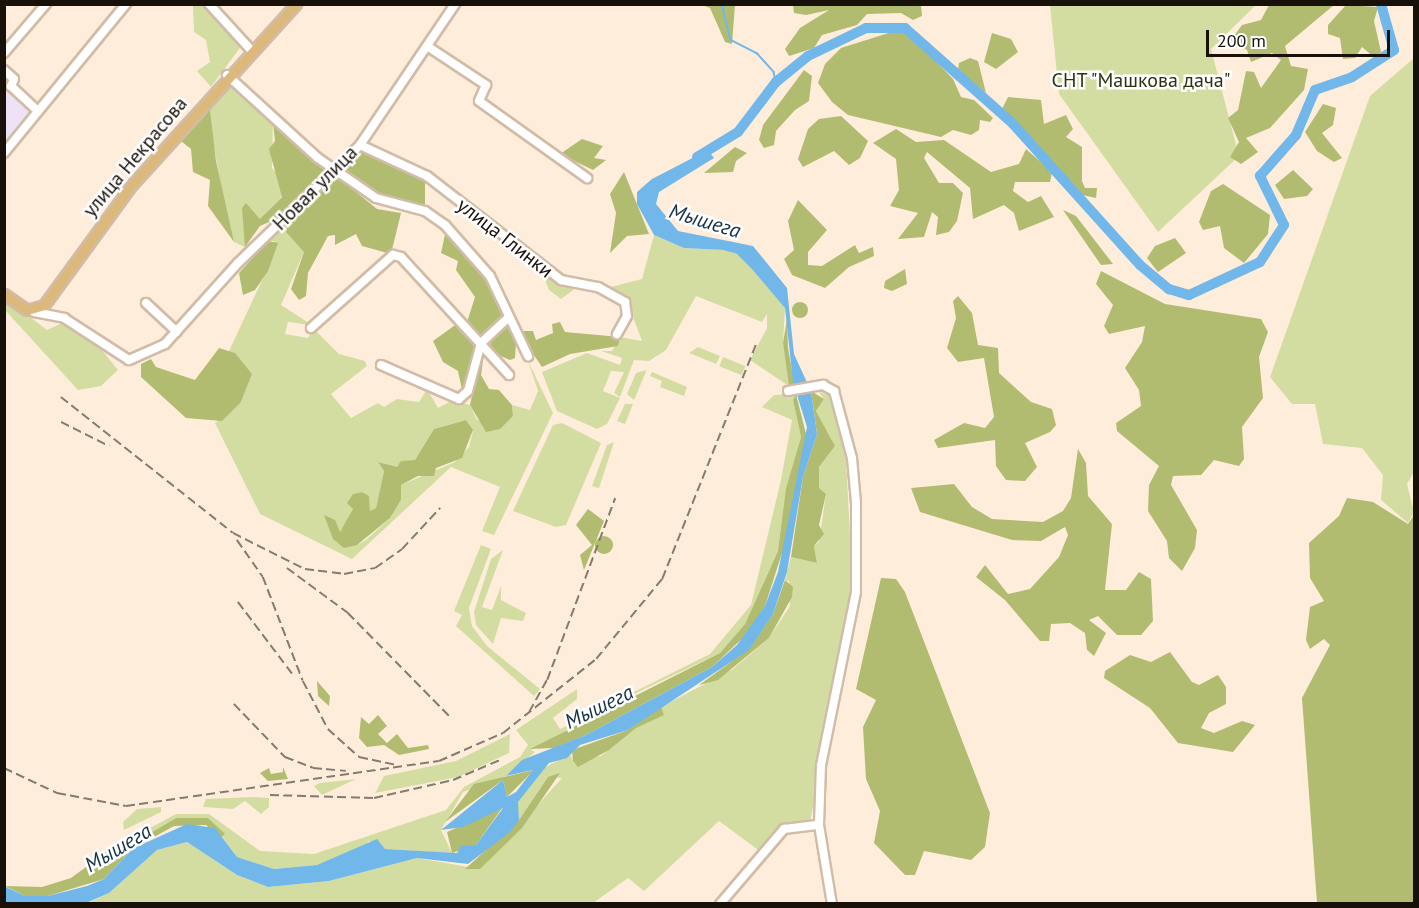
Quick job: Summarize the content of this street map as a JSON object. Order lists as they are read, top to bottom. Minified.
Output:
{"streets":{"main road":["улица Некрасова"],"street":["Новая улица","улица Глинки"]},"crossings":[["улица Некрасова","Новая улица"],["Новая улица","улица Глинки"]],"water":["Мышега"],"parks":["СНТ \"Машкова дача\""],"scale_bar":"200 m"}
